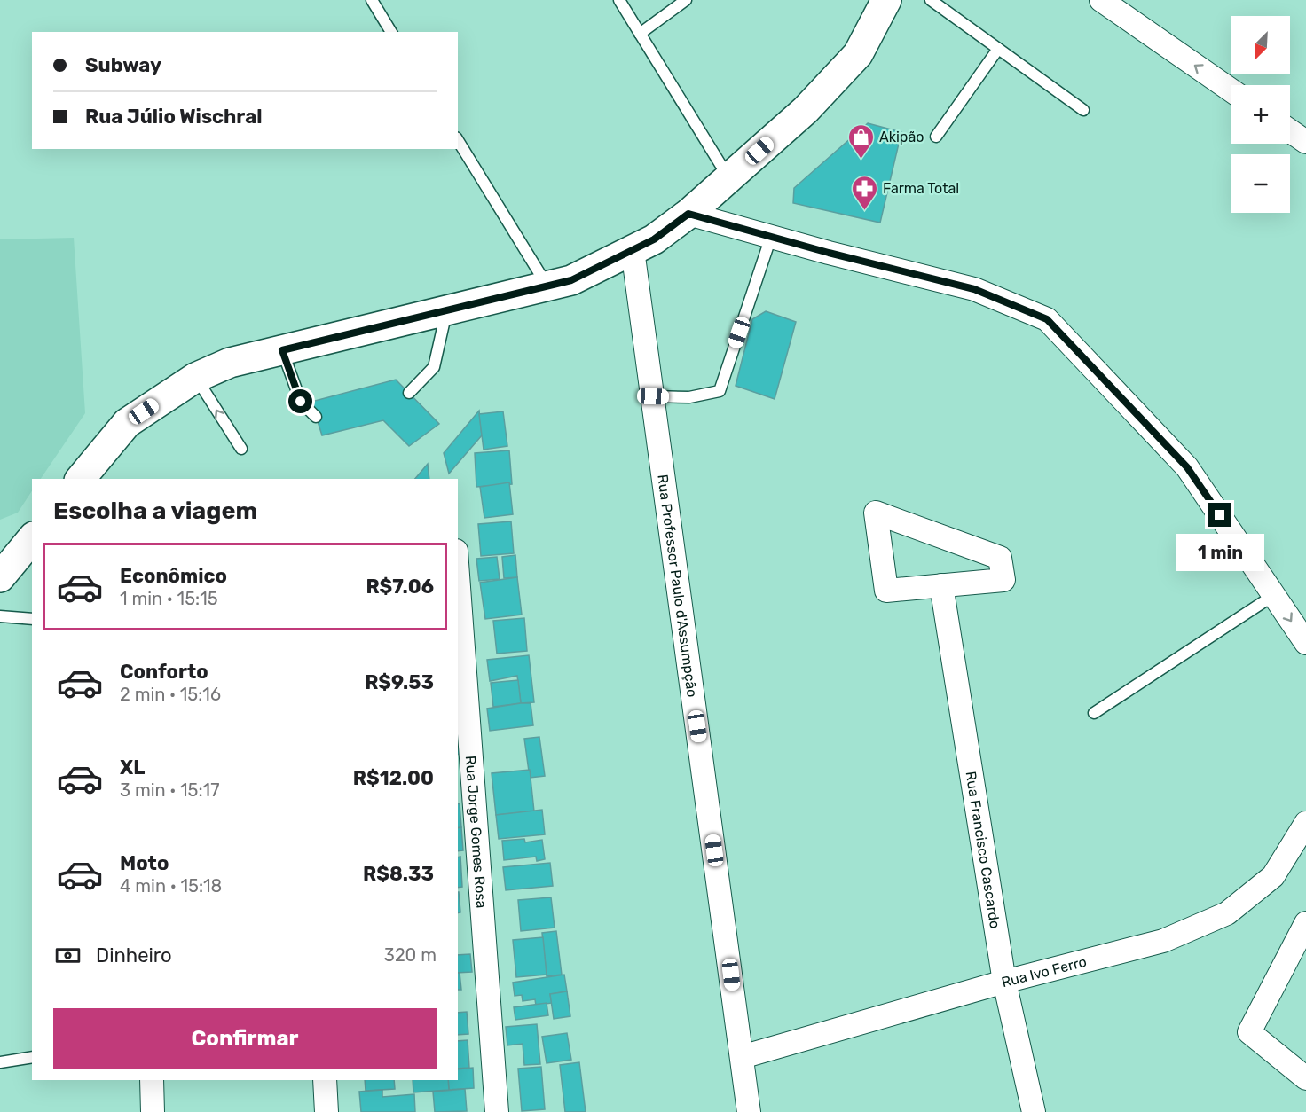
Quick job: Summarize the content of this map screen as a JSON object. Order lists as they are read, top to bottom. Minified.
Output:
{"streets":{"street":["Rua Professor Paulo d'Assumpção","Rua Jorge Gomes Rosa","Rua Francisco Cascardo","Rua Ivo Ferro"]},"crossings":[["Rua Professor Paulo d'Assumpção","Rua Ivo Ferro"],["Rua Francisco Cascardo","Rua Ivo Ferro"]],"places":{"shop":["Akipão"],"pharmacy":["Farma Total"]},"north":"bottom left","page":{"map_buttons":["+","−"],"banner":["Subway","Rua Júlio Wischral"],"heading":"Escolha a viagem","bubble":"1 min","list":[{"name":"Econômico","note":"1 min · 15:15","value":"R$7.06"},{"name":"Conforto","note":"2 min · 15:16","value":"R$9.53"},{"name":"XL","note":"3 min · 15:17","value":"R$12.00"},{"name":"Moto","note":"4 min · 15:18","value":"R$8.33"}],"pay":["Dinheiro","320 m"],"buttons":"Confirmar"}}
